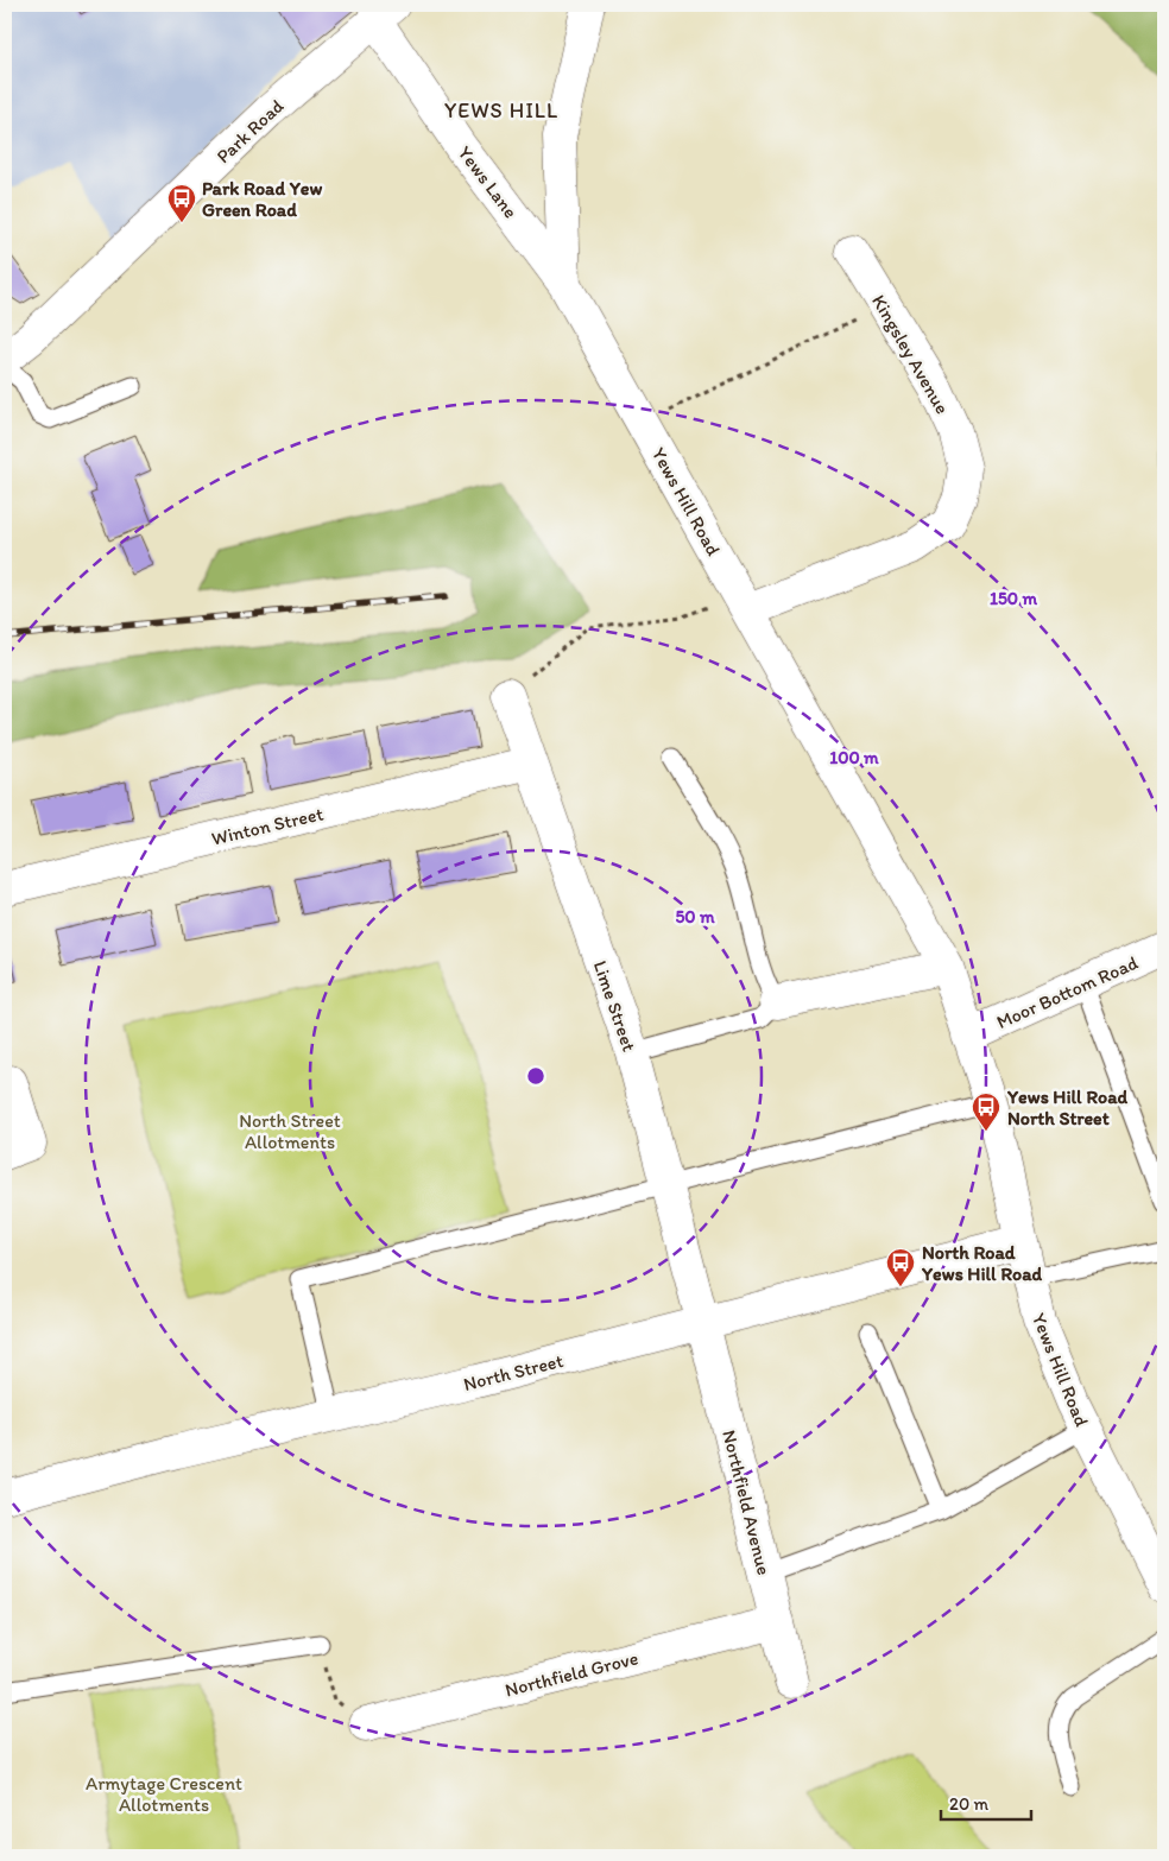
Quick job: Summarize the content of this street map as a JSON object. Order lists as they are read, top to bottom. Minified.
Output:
{"streets":{"street":["Park Road","Yews Lane","Kingsley Avenue","Yews Hill Road","Winton Street","Moor Bottom Road","Lime Street","North Street","Northfield Avenue","Northfield Grove"]},"crossings":[["Park Road","Yews Lane"],["Yews Lane","Yews Hill Road"],["Kingsley Avenue","Yews Hill Road"],["Yews Hill Road","Moor Bottom Road"],["Yews Hill Road","North Street"],["Winton Street","Lime Street"],["Lime Street","North Street"],["Lime Street","Northfield Avenue"],["North Street","Northfield Avenue"],["Northfield Avenue","Northfield Grove"]],"districts":["YEWS HILL"],"parks":["North Street Allotments","Armytage Crescent Allotments"],"places":{"bus stop":["Park Road Yew Green Road","Yews Hill Road North Street","North Road Yews Hill Road"]},"scale_bar":"20 m","rings":["150 m","100 m","50 m"]}
